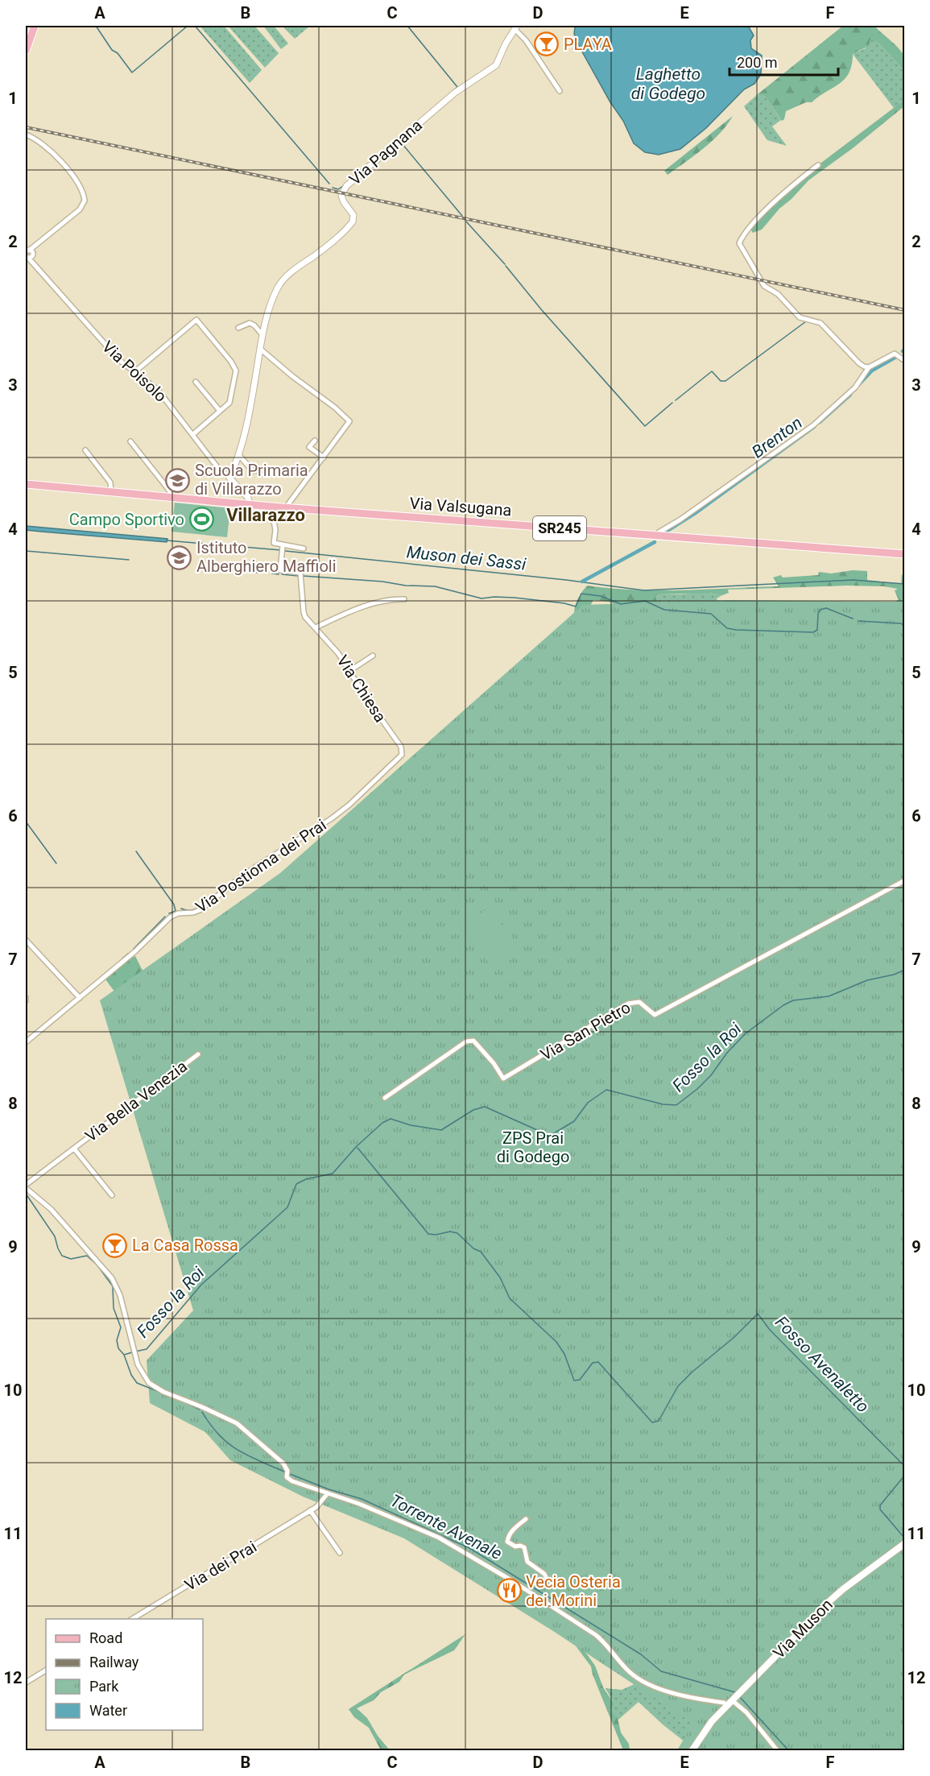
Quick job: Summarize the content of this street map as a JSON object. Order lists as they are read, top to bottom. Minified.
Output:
{"streets":{"main road":["Via Valsugana","SR245","Via Muson"],"street":["Via Pagnana","Via Poisolo","Via Chiesa","Via Postioma dei Prai","Via San Pietro","Via Bella Venezia","Via dei Prai"]},"crossings":[["Via Pagnana","Via Poisolo"],["Via Poisolo","Via Valsugana"],["Via Valsugana","Via Chiesa"],["Via Chiesa","Via Postioma dei Prai"],["Via Bella Venezia","Via dei Prai"],["Via Bella Venezia","Via Muson"]],"districts":["Villarazzo"],"water":["Laghetto di Godego","Brenton","Muson dei Sassi","Fosso la Roi","Fosso Avenaletto","Torrente Avenale"],"parks":["ZPS Prai di Godego"],"places":{"bar":["PLAYA","La Casa Rossa"],"school or university":["Scuola Primaria di Villarazzo","Istituto Alberghiero Maffioli"],"sports":["Campo Sportivo"],"restaurant":["Vecia Osteria dei Morini"]},"legend":["Road","Railway","Park","Water"],"scale_bar":"200 m","grid":{"columns":["A","B","C","D","E","F"],"rows":["1","2","3","4","5","6","7","8","9","10","11","12"]}}
